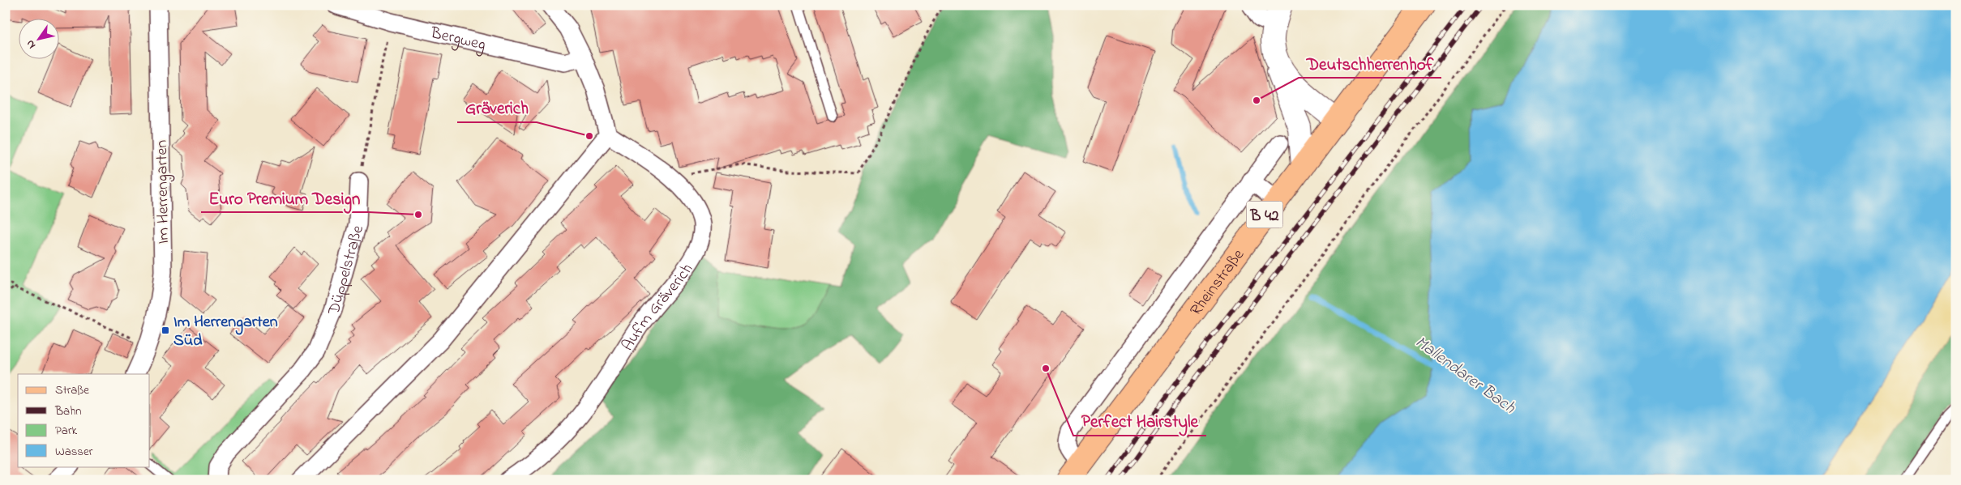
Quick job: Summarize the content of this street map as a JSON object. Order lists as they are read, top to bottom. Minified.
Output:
{"streets":{"main road":["B 42","Rheinstraße"],"street":["Bergweg","Im Herrengarten","Düppelstraße","Auf'm Gräverich"]},"water":["Mallendarer Bach"],"places":{"other":["Deutschherrenhof","Gräverich","Euro Premium Design","Perfect Hairstyle"],"transit":["Im Herrengarten Süd"]},"legend":["Straße","Bahn","Park","Wasser"],"north":"bottom left"}
